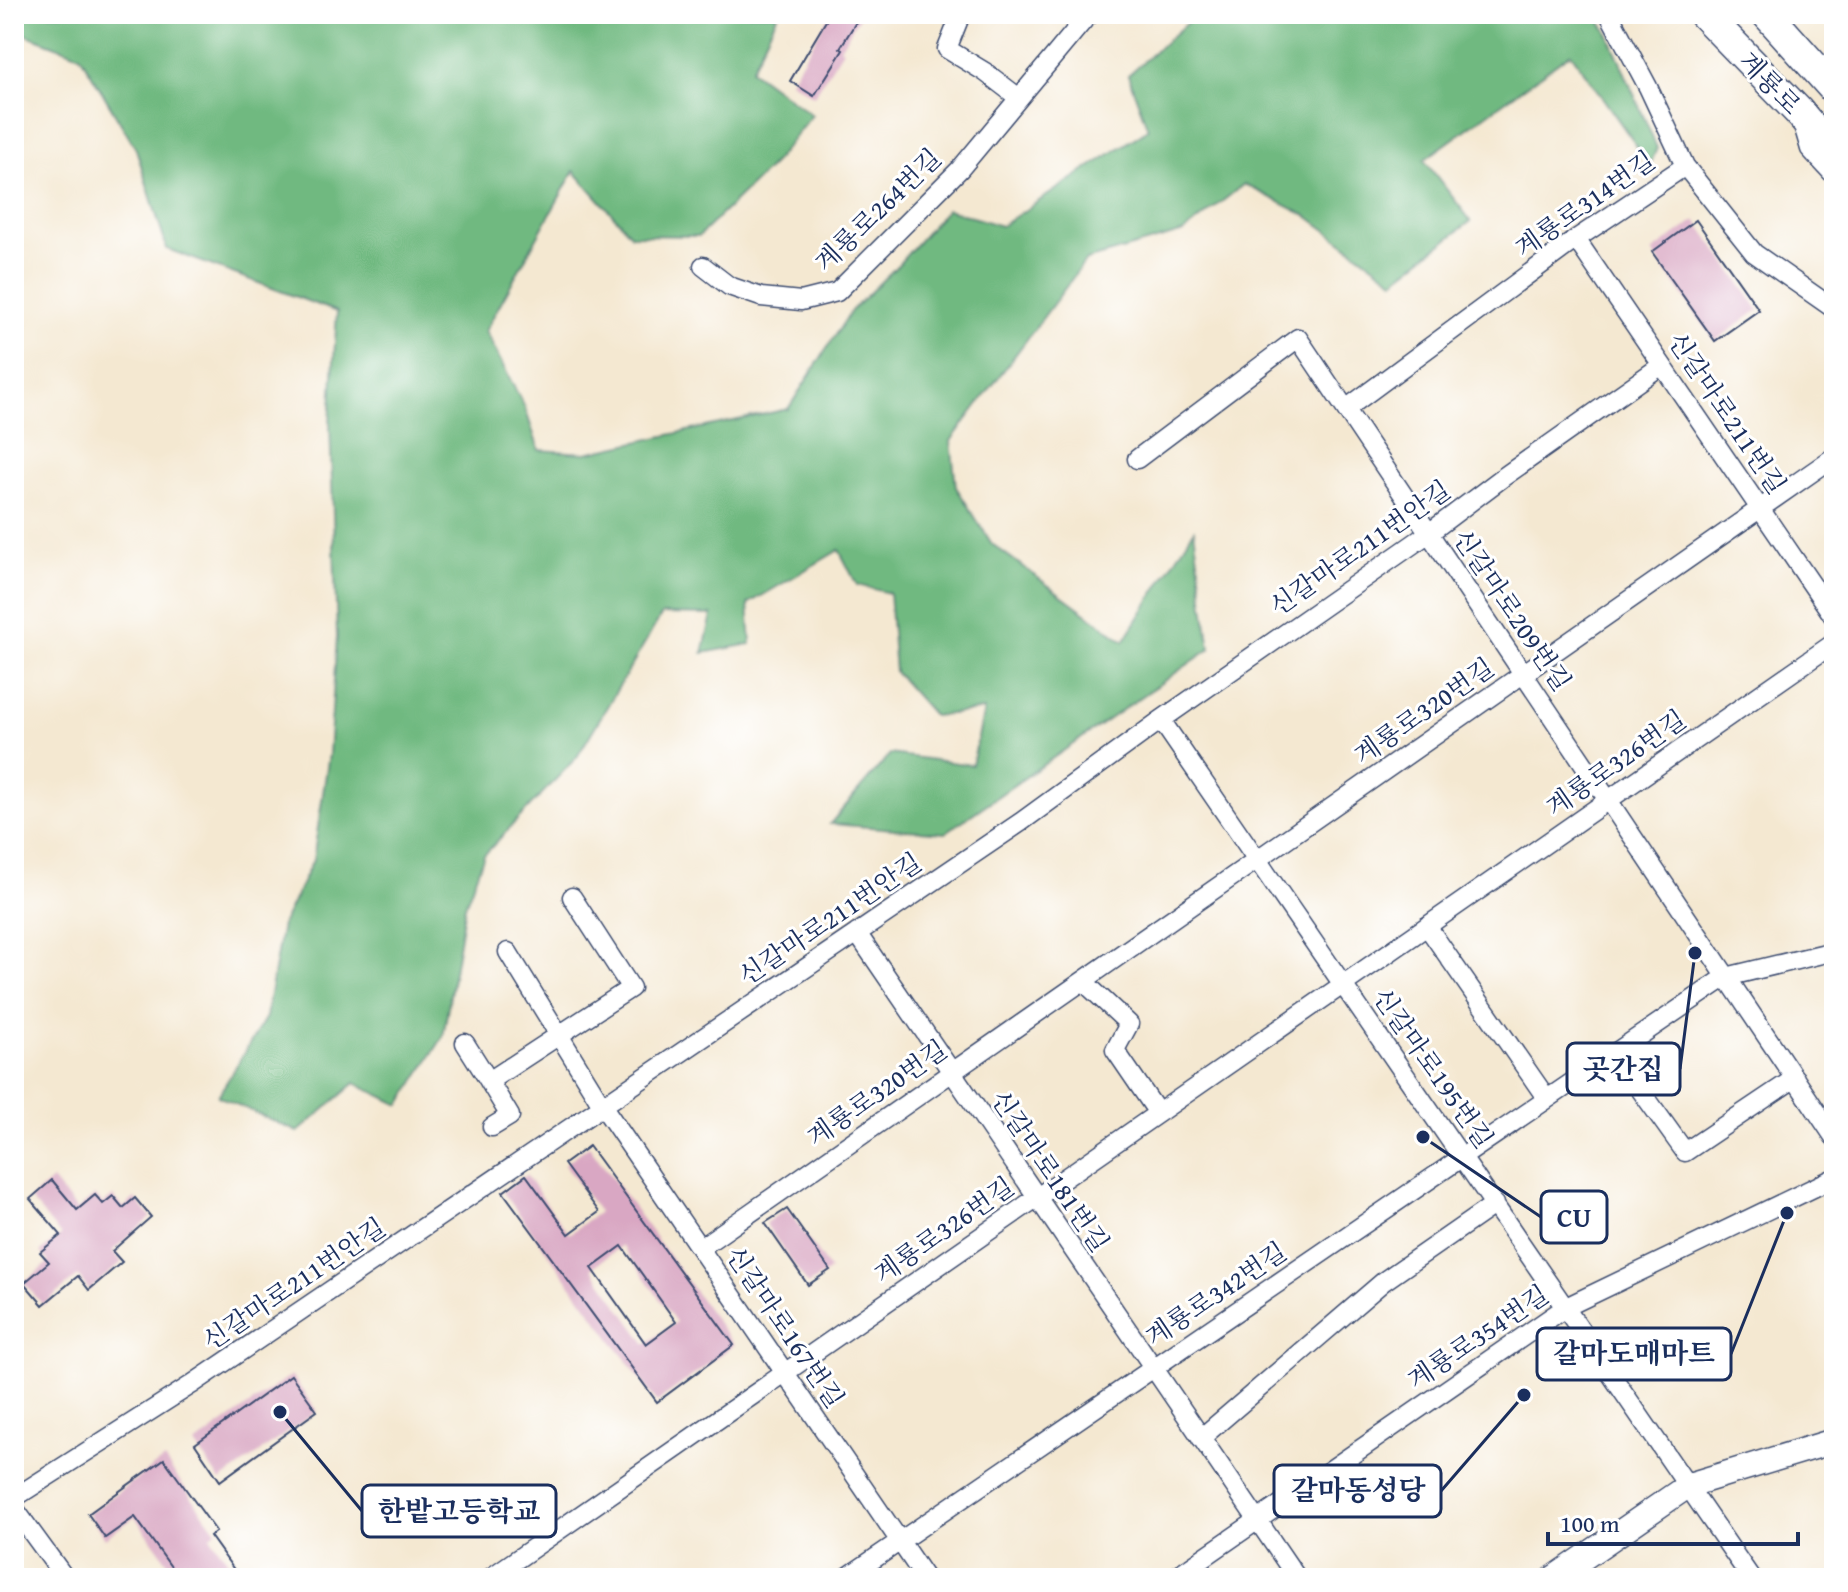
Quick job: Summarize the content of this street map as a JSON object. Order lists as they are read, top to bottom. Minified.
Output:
{"streets":{"main road":["계룡로"],"street":["계룡로314번길","계룡로264번길","신갈마로211번길","신갈마로211번안길","신갈마로209번길","계룡로320번길","계룡로326번길","신갈마로195번길","신갈마로181번길","계룡로342번길","신갈마로167번길","계룡로354번길"]},"crossings":[["계룡로314번길","신갈마로211번길"],["계룡로314번길","신갈마로209번길"],["신갈마로211번길","신갈마로211번안길"],["신갈마로211번길","계룡로320번길"],["신갈마로211번안길","신갈마로209번길"],["신갈마로211번안길","신갈마로195번길"],["신갈마로211번안길","신갈마로181번길"],["신갈마로211번안길","신갈마로167번길"],["신갈마로209번길","계룡로320번길"],["신갈마로209번길","계룡로326번길"],["신갈마로209번길","계룡로342번길"],["계룡로320번길","신갈마로195번길"],["계룡로320번길","신갈마로181번길"],["계룡로320번길","신갈마로167번길"],["계룡로326번길","신갈마로195번길"],["계룡로326번길","신갈마로181번길"],["계룡로326번길","신갈마로167번길"],["신갈마로195번길","계룡로342번길"],["신갈마로195번길","계룡로354번길"],["신갈마로181번길","계룡로342번길"],["신갈마로181번길","계룡로354번길"],["계룡로342번길","신갈마로167번길"]],"places":["곳간집","CU","갈마도매마트","갈마동성당","한밭고등학교"],"scale_bar":"100 m"}
